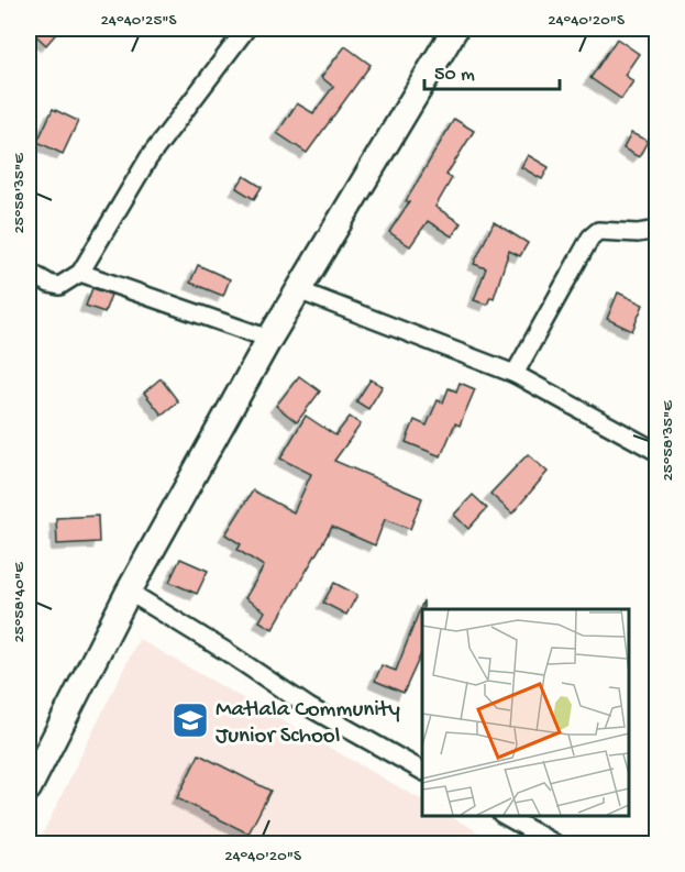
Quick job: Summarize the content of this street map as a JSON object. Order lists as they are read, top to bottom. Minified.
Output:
{"places":{"school or university":["Matlala Community Junior School"]},"scale_bar":"50 m","coordinates":["24°40'25\"S","24°40'20\"S","25°58'35\"E","25°58'40\"E"]}
